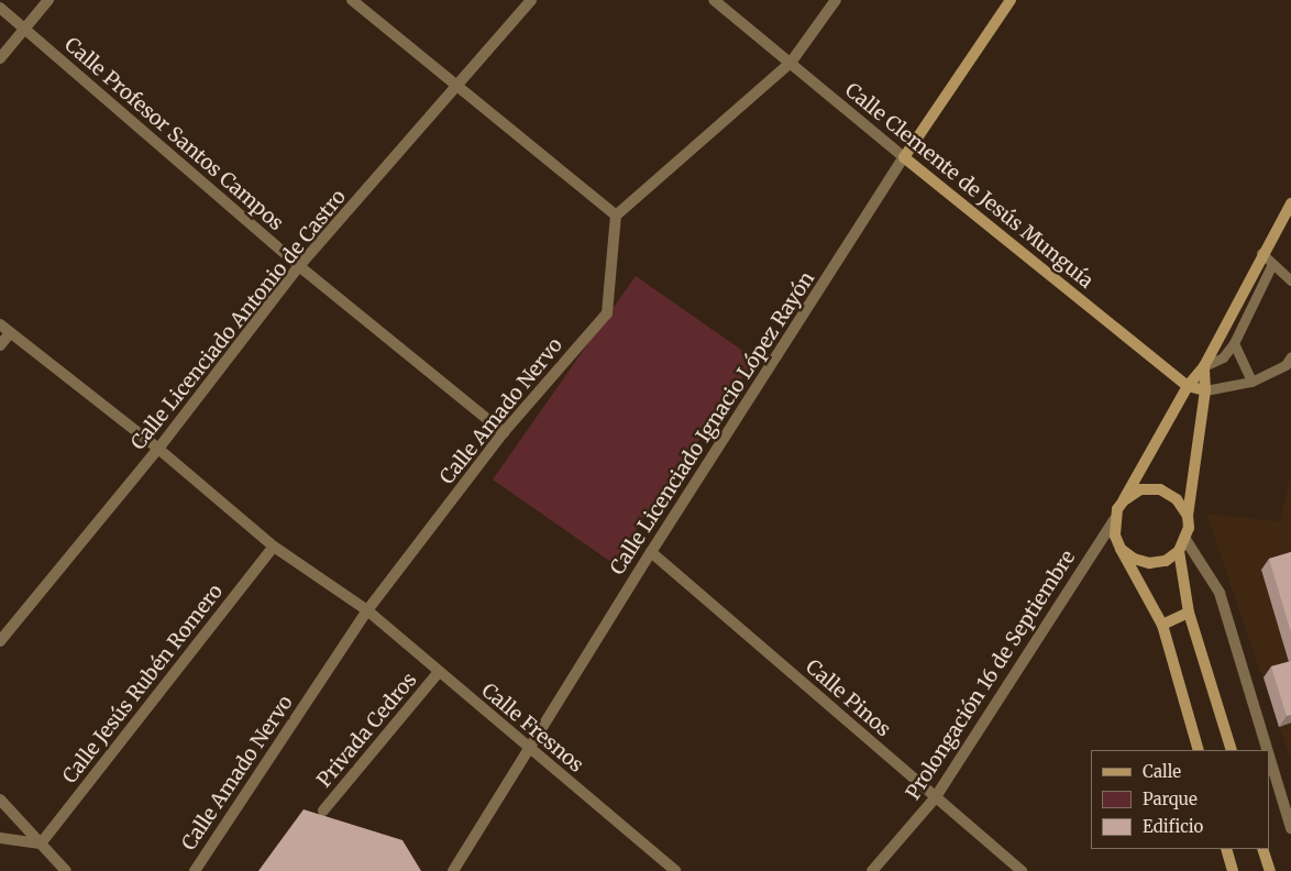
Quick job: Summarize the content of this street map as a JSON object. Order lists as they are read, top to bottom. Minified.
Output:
{"streets":{"main road":["Calle Clemente de Jesús Munguía","Calle Licenciado Ignacio López Rayón"],"street":["Calle Profesor Santos Campos","Calle Licenciado Antonio de Castro","Calle Amado Nervo","Prolongación 16 de Septiembre","Calle Jesús Rubén Romero","Calle Pinos","Calle Fresnos","Privada Cedros"]},"crossings":[["Calle Profesor Santos Campos","Calle Licenciado Antonio de Castro"],["Calle Profesor Santos Campos","Calle Amado Nervo"],["Calle Clemente de Jesús Munguía","Calle Licenciado Ignacio López Rayón"],["Calle Licenciado Antonio de Castro","Calle Fresnos"],["Calle Amado Nervo","Calle Fresnos"],["Calle Licenciado Ignacio López Rayón","Calle Pinos"],["Calle Licenciado Ignacio López Rayón","Calle Fresnos"],["Prolongación 16 de Septiembre","Calle Pinos"],["Calle Jesús Rubén Romero","Calle Fresnos"],["Calle Fresnos","Privada Cedros"]],"legend":["Calle","Parque","Edificio"]}
